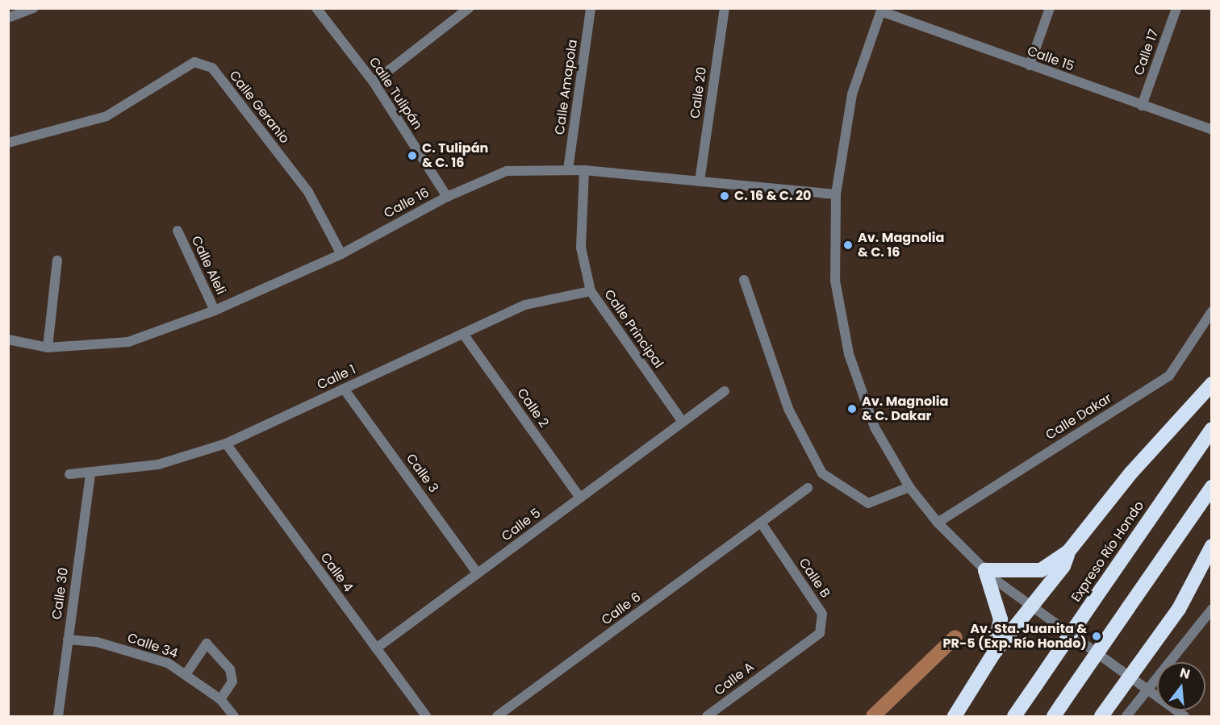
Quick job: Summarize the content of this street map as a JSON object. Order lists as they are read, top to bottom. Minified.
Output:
{"streets":{"highway":["Expreso Río Hondo"],"street":["Calle 17","Calle 15","Calle Amapola","Calle 20","Calle Tulipán","Calle Geranio","Calle 16","Calle Aleli","Calle Principal","Calle 1","Calle 2","Calle Dakar","Calle 3","Calle 5","Calle 4","Calle B","Calle 30","Calle 6","Calle 34","Calle A"]},"crossings":[["Calle 17","Calle 15"],["Calle Amapola","Calle 16"],["Calle 20","Calle 16"],["Calle Tulipán","Calle 16"],["Calle Geranio","Calle 16"],["Calle 16","Calle Aleli"],["Calle 16","Calle Principal"],["Calle Principal","Calle 1"],["Calle Principal","Calle 5"],["Calle 1","Calle 2"],["Calle 1","Calle 3"],["Calle 1","Calle 4"],["Calle 1","Calle 30"],["Calle 2","Calle 5"],["Calle 3","Calle 5"],["Calle 5","Calle 4"],["Calle B","Calle 6"],["Calle B","Calle A"],["Calle 30","Calle 34"]],"places":["C. Tulipán & C. 16","C. 16 & C. 20","Av. Magnolia & C. 16","Av. Magnolia & C. Dakar","Av. Sta. Juanita & PR-5 (Exp. Río Hondo)"],"north":"top"}
